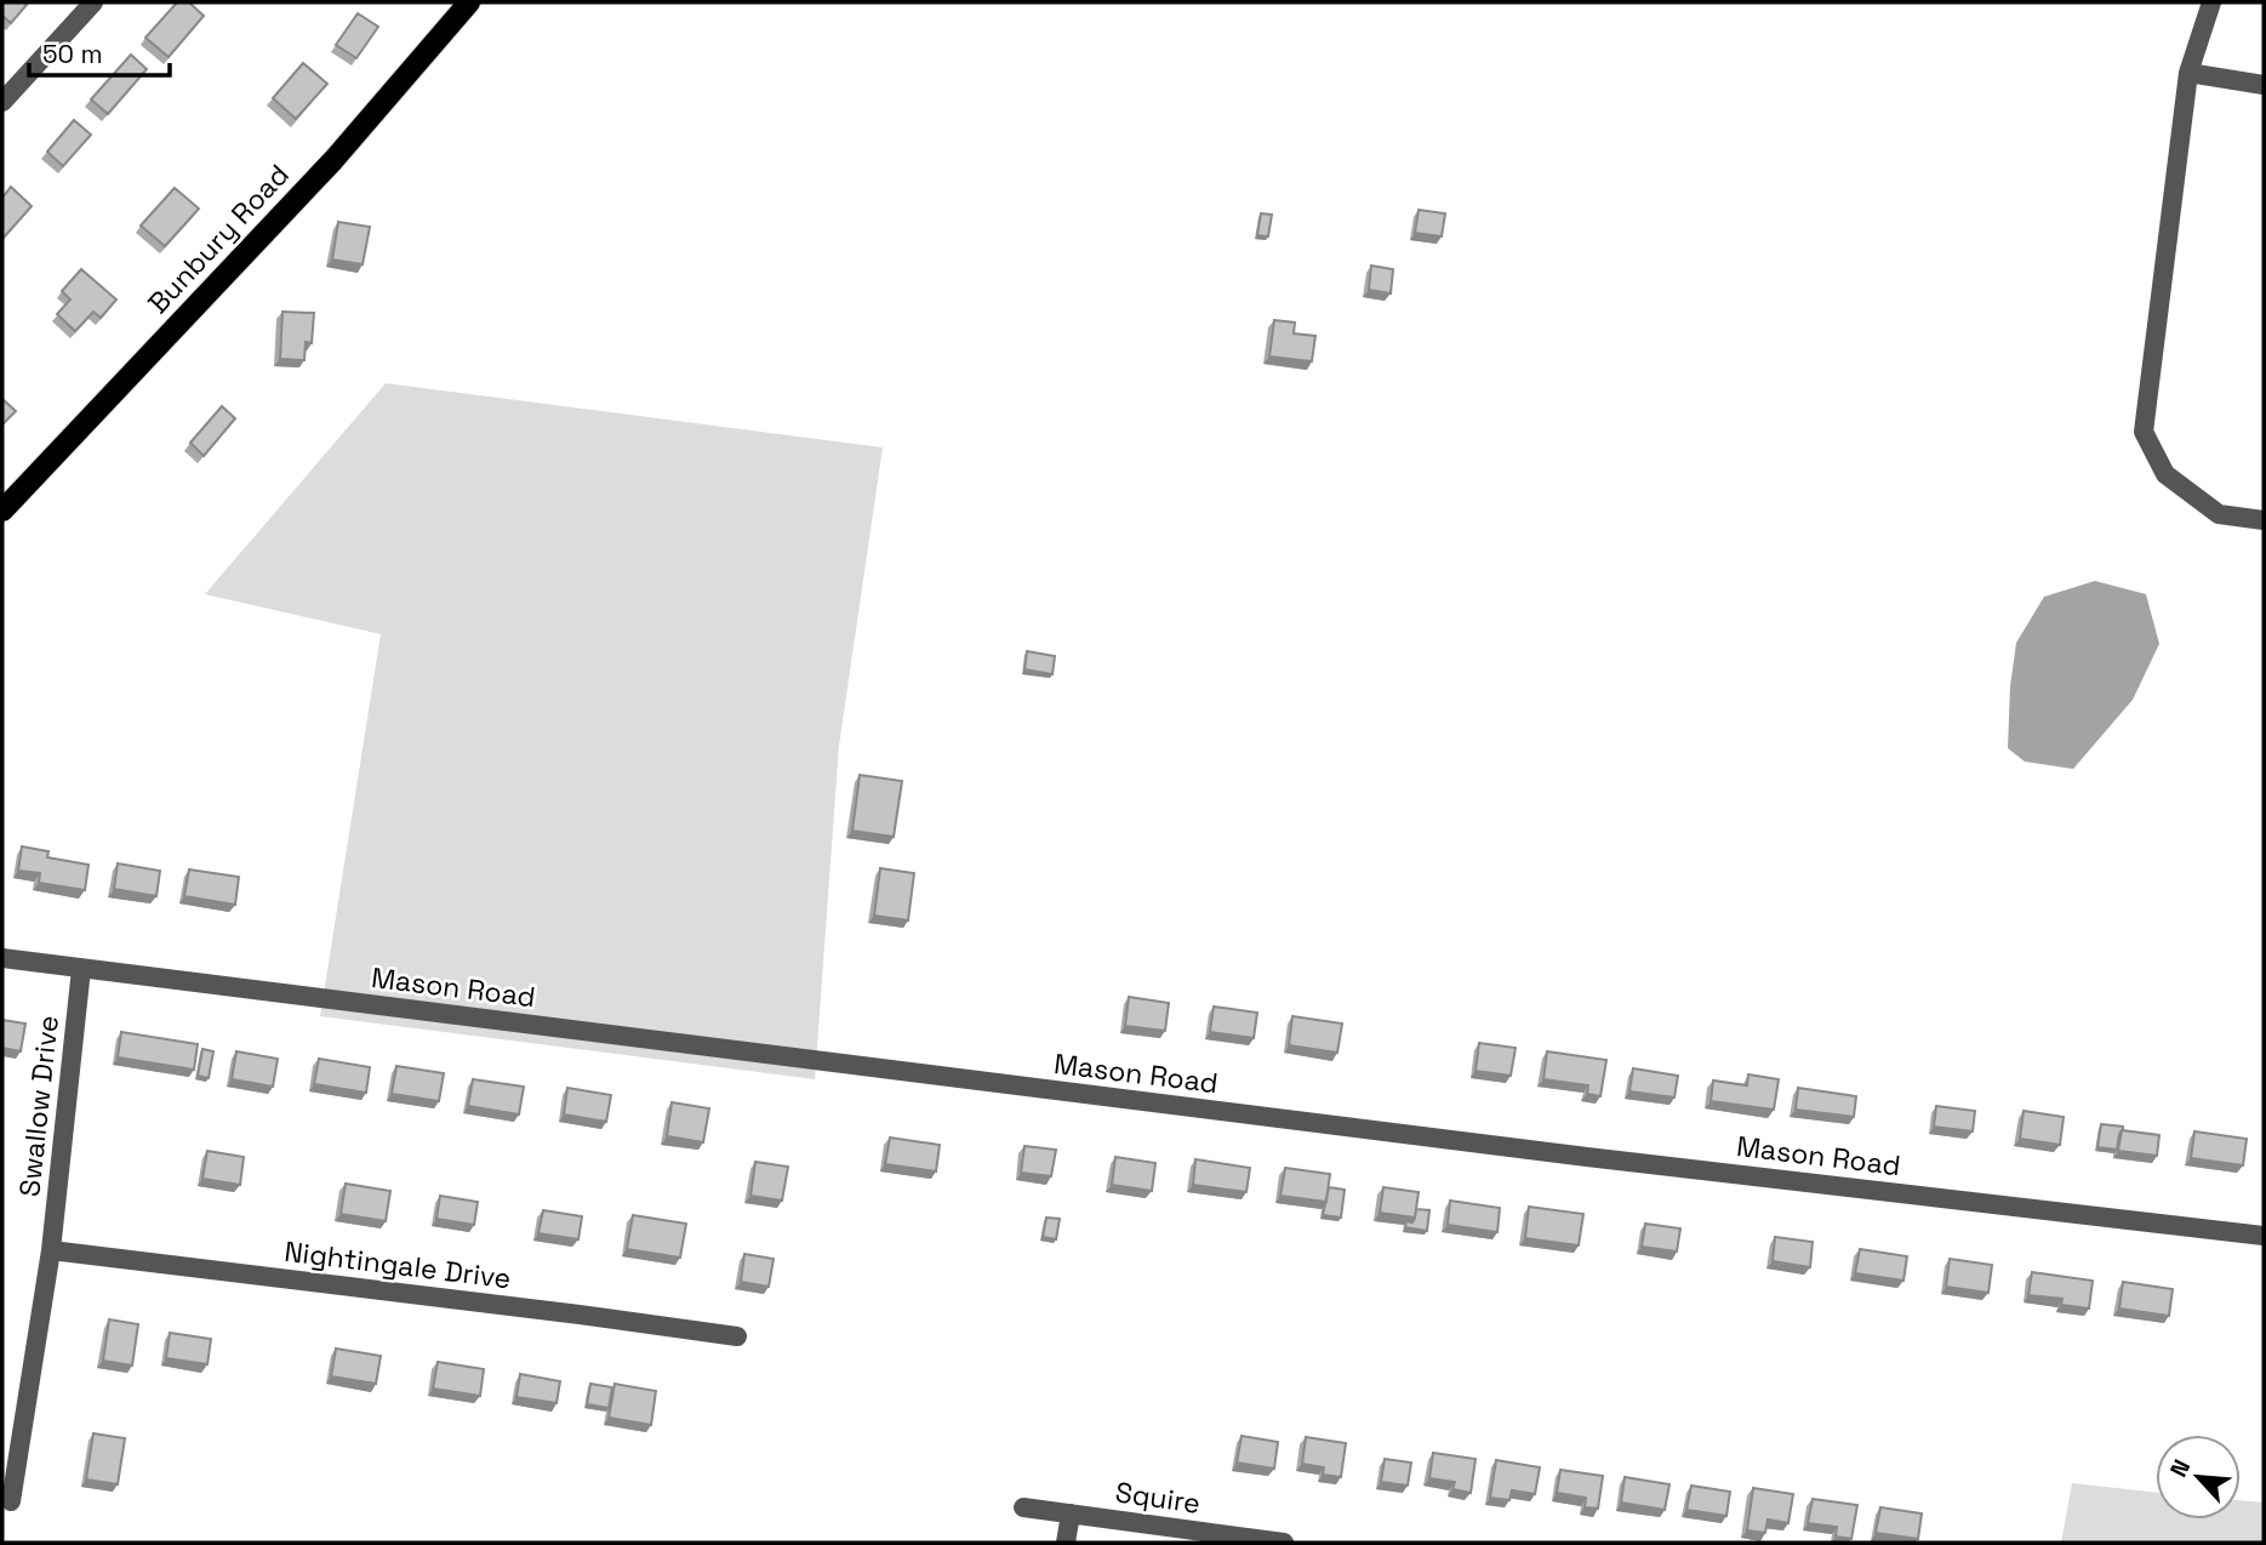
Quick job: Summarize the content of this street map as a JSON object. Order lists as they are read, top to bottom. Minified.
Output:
{"streets":{"main road":["Bunbury Road"],"street":["Mason Road","Swallow Drive","Nightingale Drive","Squire"]},"crossings":[["Mason Road","Swallow Drive"],["Swallow Drive","Nightingale Drive"]],"scale_bar":"50 m","north":"top left"}
